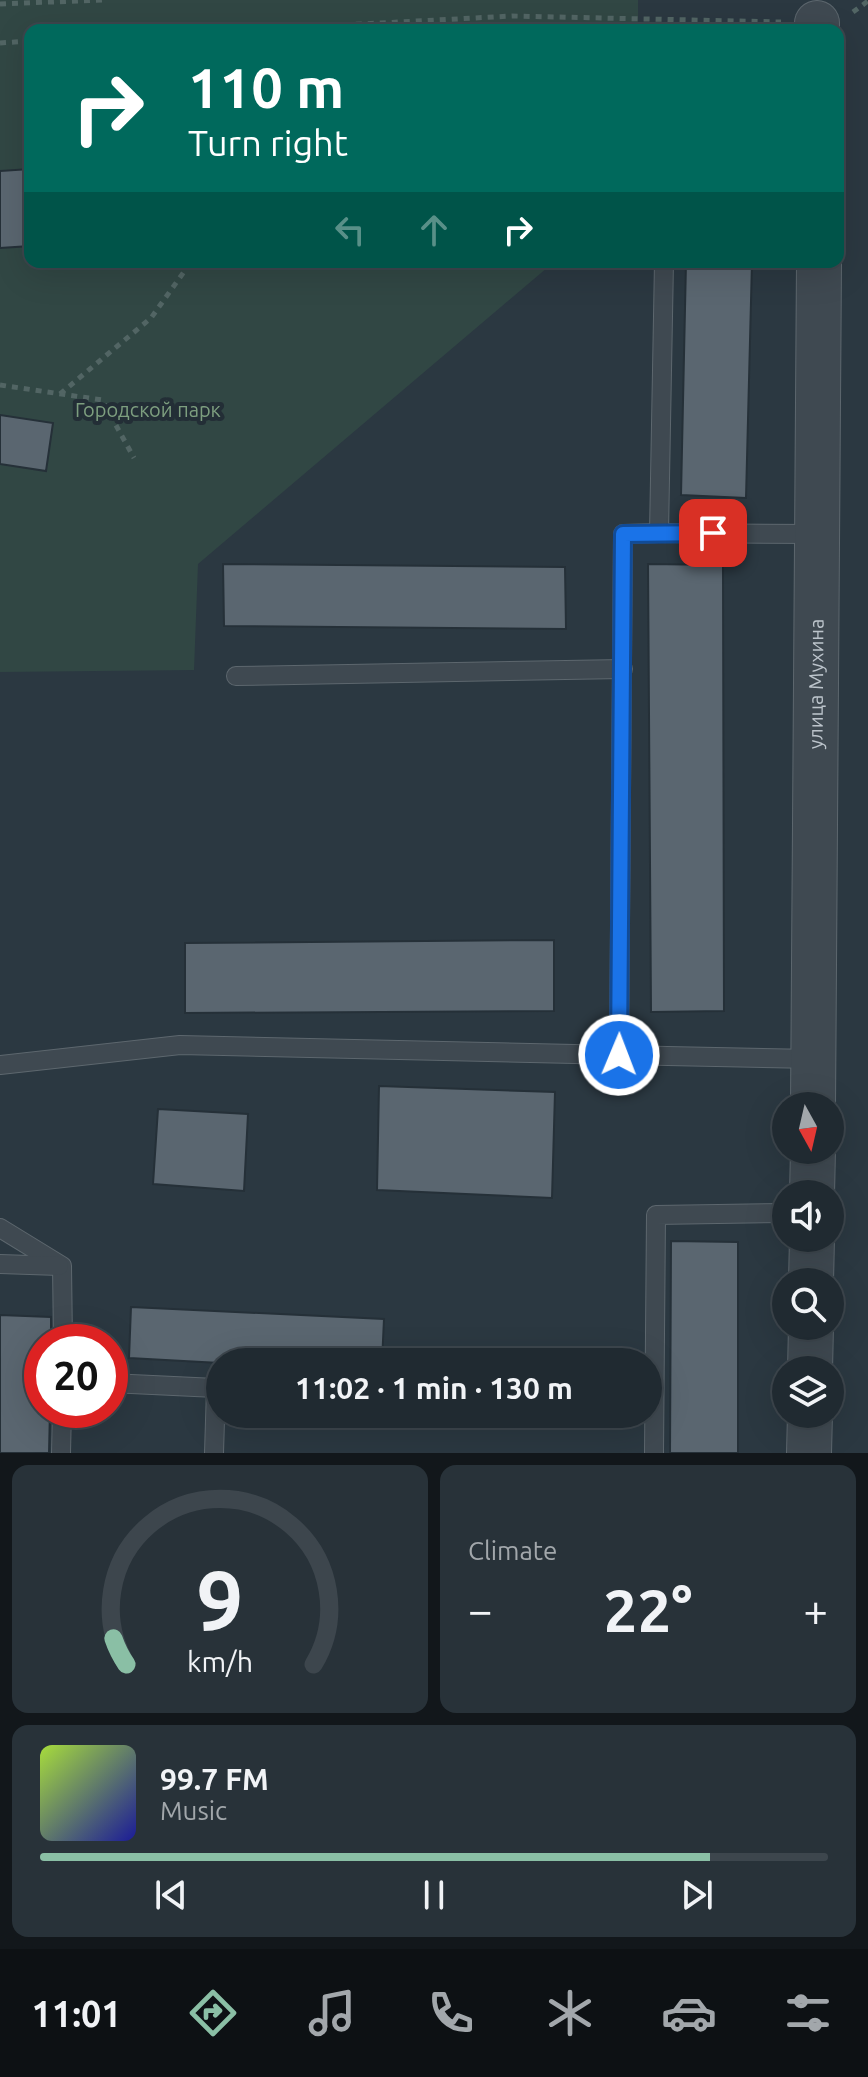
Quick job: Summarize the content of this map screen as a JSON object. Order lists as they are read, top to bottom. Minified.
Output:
{"streets":{"street":["улица Мухина"]},"parks":["Городской парк"],"north":"bottom","page":{"turn":["110 m","Turn right"],"limit":"20","trip":"11:02 · 1 min · 130 m","tile":"Climate","heat":["−","22°","+"],"song":["99.7 FM","Music"],"tabs":"11:01","gauge":["9","km/h"]}}
